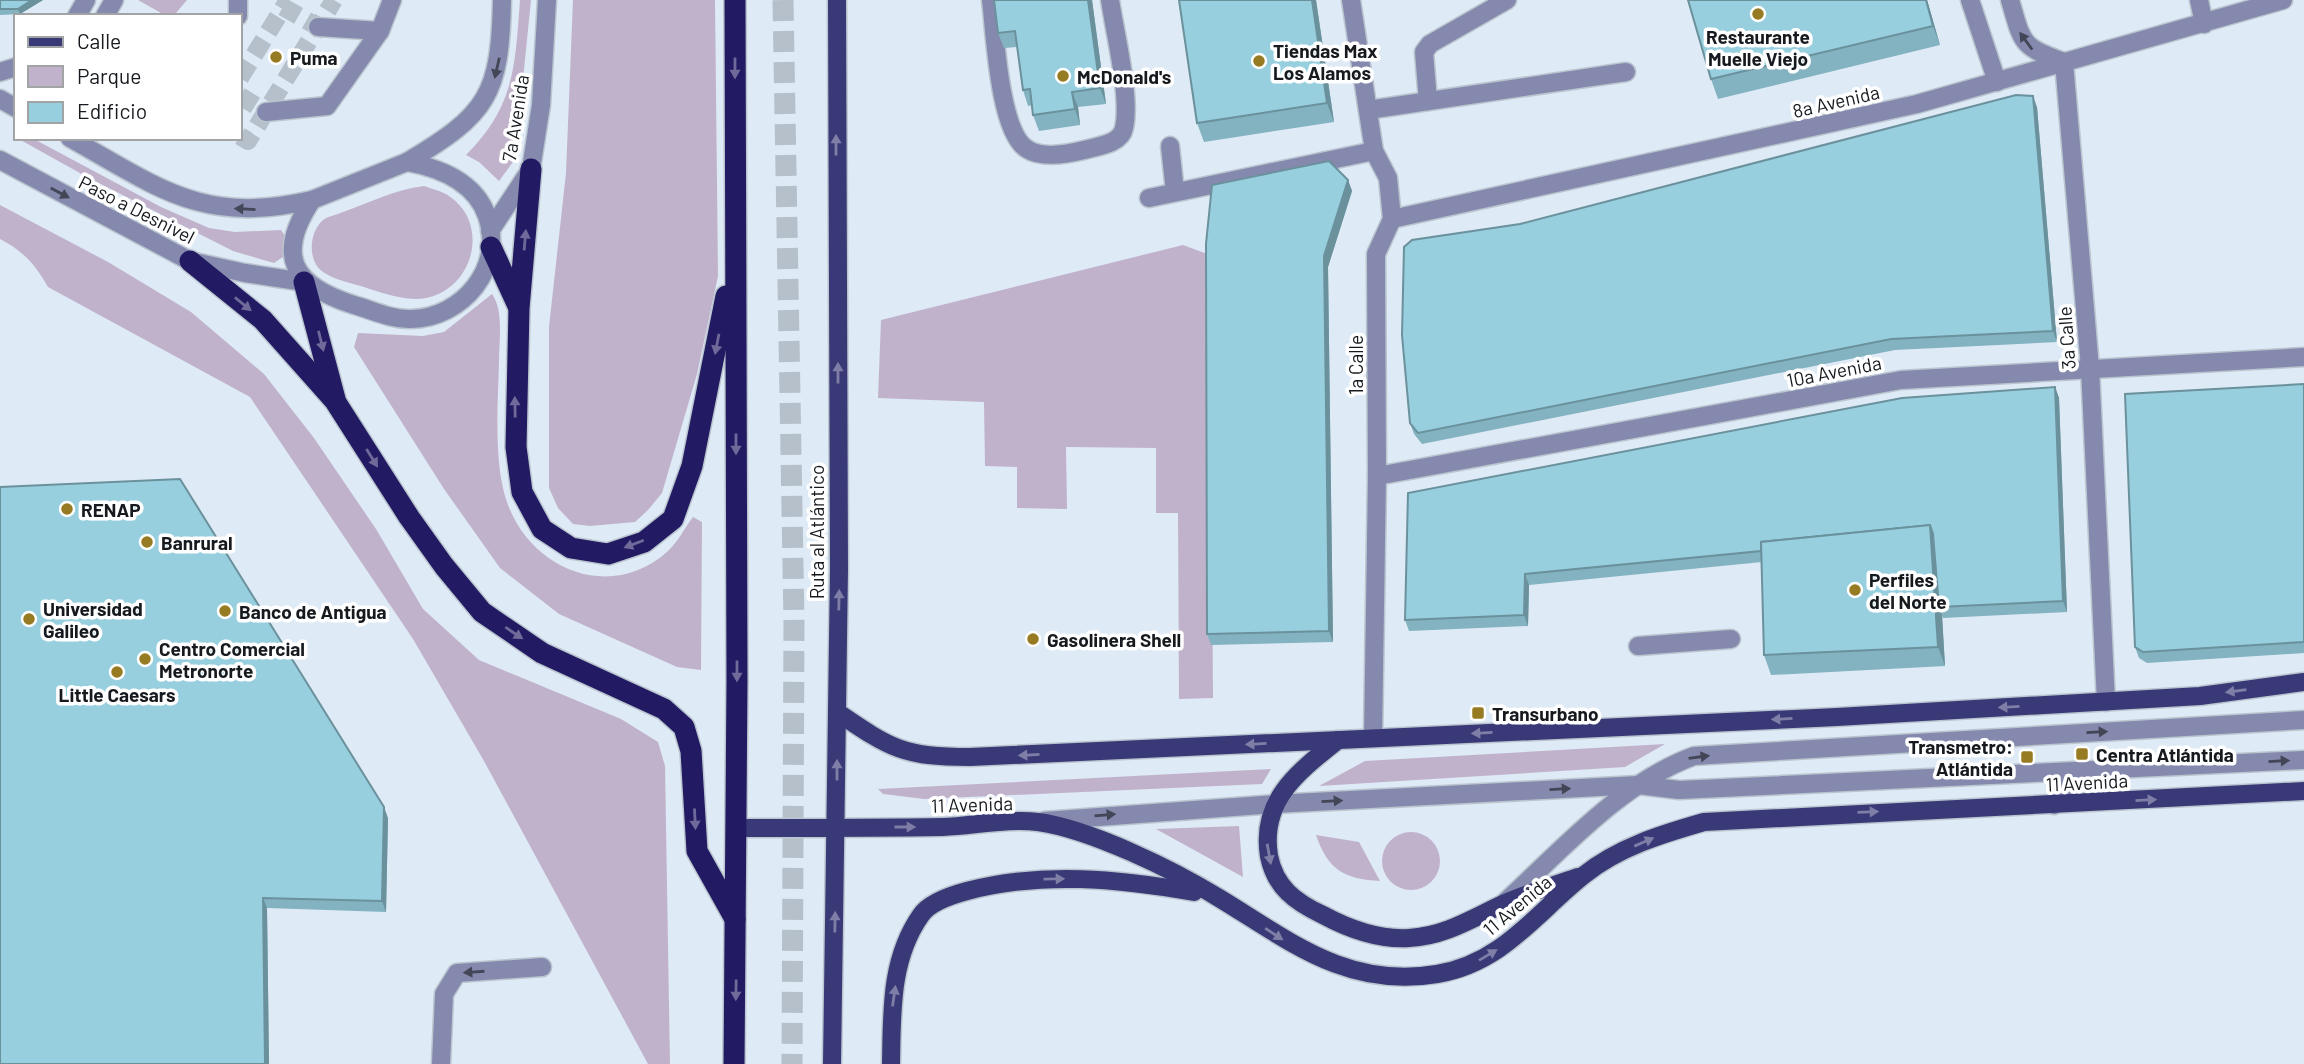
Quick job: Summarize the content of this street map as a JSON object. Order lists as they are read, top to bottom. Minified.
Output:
{"streets":{"main road":["Ruta al Atlántico","11 Avenida"],"street":["8a Avenida","7a Avenida","Paso a Desnivel","3a Calle","1a Calle","10a Avenida"]},"crossings":[["8a Avenida","3a Calle"],["8a Avenida","1a Calle"],["7a Avenida","Paso a Desnivel"],["3a Calle","10a Avenida"],["1a Calle","10a Avenida"],["Ruta al Atlántico","11 Avenida"]],"one_way":["Ruta al Atlántico"],"places":{"other":["Restaurante Muelle Viejo","Puma","Tiendas Max Los Alamos","McDonald's","RENAP","Banrural","Perfiles del Norte","Banco de Antigua","Universidad Galileo","Gasolinera Shell","Centro Comercial Metronorte","Little Caesars"],"transit":["Transurbano","Centra Atlántida","Transmetro: Atlántida"]},"legend":["Calle","Parque","Edificio"]}
